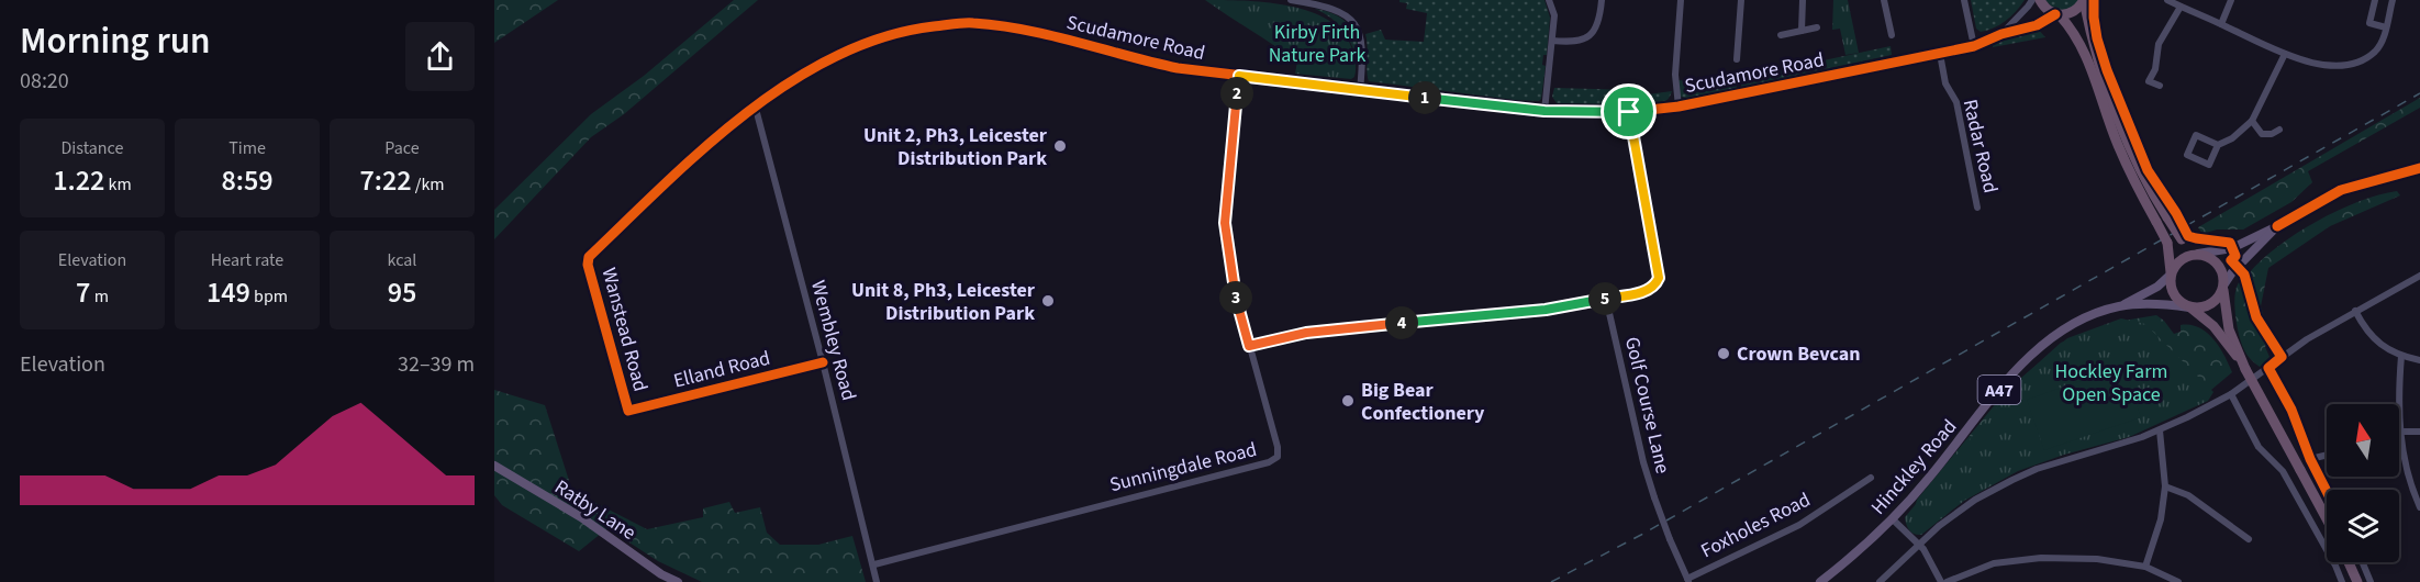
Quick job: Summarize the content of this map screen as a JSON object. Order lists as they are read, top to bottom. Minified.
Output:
{"streets":{"main road":["A47","Hinckley Road","Ratby Lane"],"street":["Scudamore Road","Radar Road","Wanstead Road","Wembley Road","Elland Road","Golf Course Lane","Sunningdale Road","Foxholes Road"]},"crossings":[["Scudamore Road","Radar Road"],["Scudamore Road","Wanstead Road"],["Scudamore Road","Wembley Road"],["Scudamore Road","Sunningdale Road"],["Wanstead Road","Elland Road"],["Wembley Road","Elland Road"],["Wembley Road","Sunningdale Road"],["Golf Course Lane","Foxholes Road"]],"parks":["Kirby Firth Nature Park","Hockley Farm Open Space"],"places":["Unit 2, Ph3, Leicester Distribution Park","Unit 8, Ph3, Leicester Distribution Park","Crown Bevcan","Big Bear Confectionery"],"north":"top","page":{"heading":["Morning run","08:20"],"pins":["2","1","3","5","4"],"stats":[["Distance","1.22 km"],["Time","8:59"],["Pace","7:22 /km"],["Elevation","7 m"],["Heart rate","149 bpm"],["kcal","95"]],"chart":["Elevation","32–39 m"]}}
